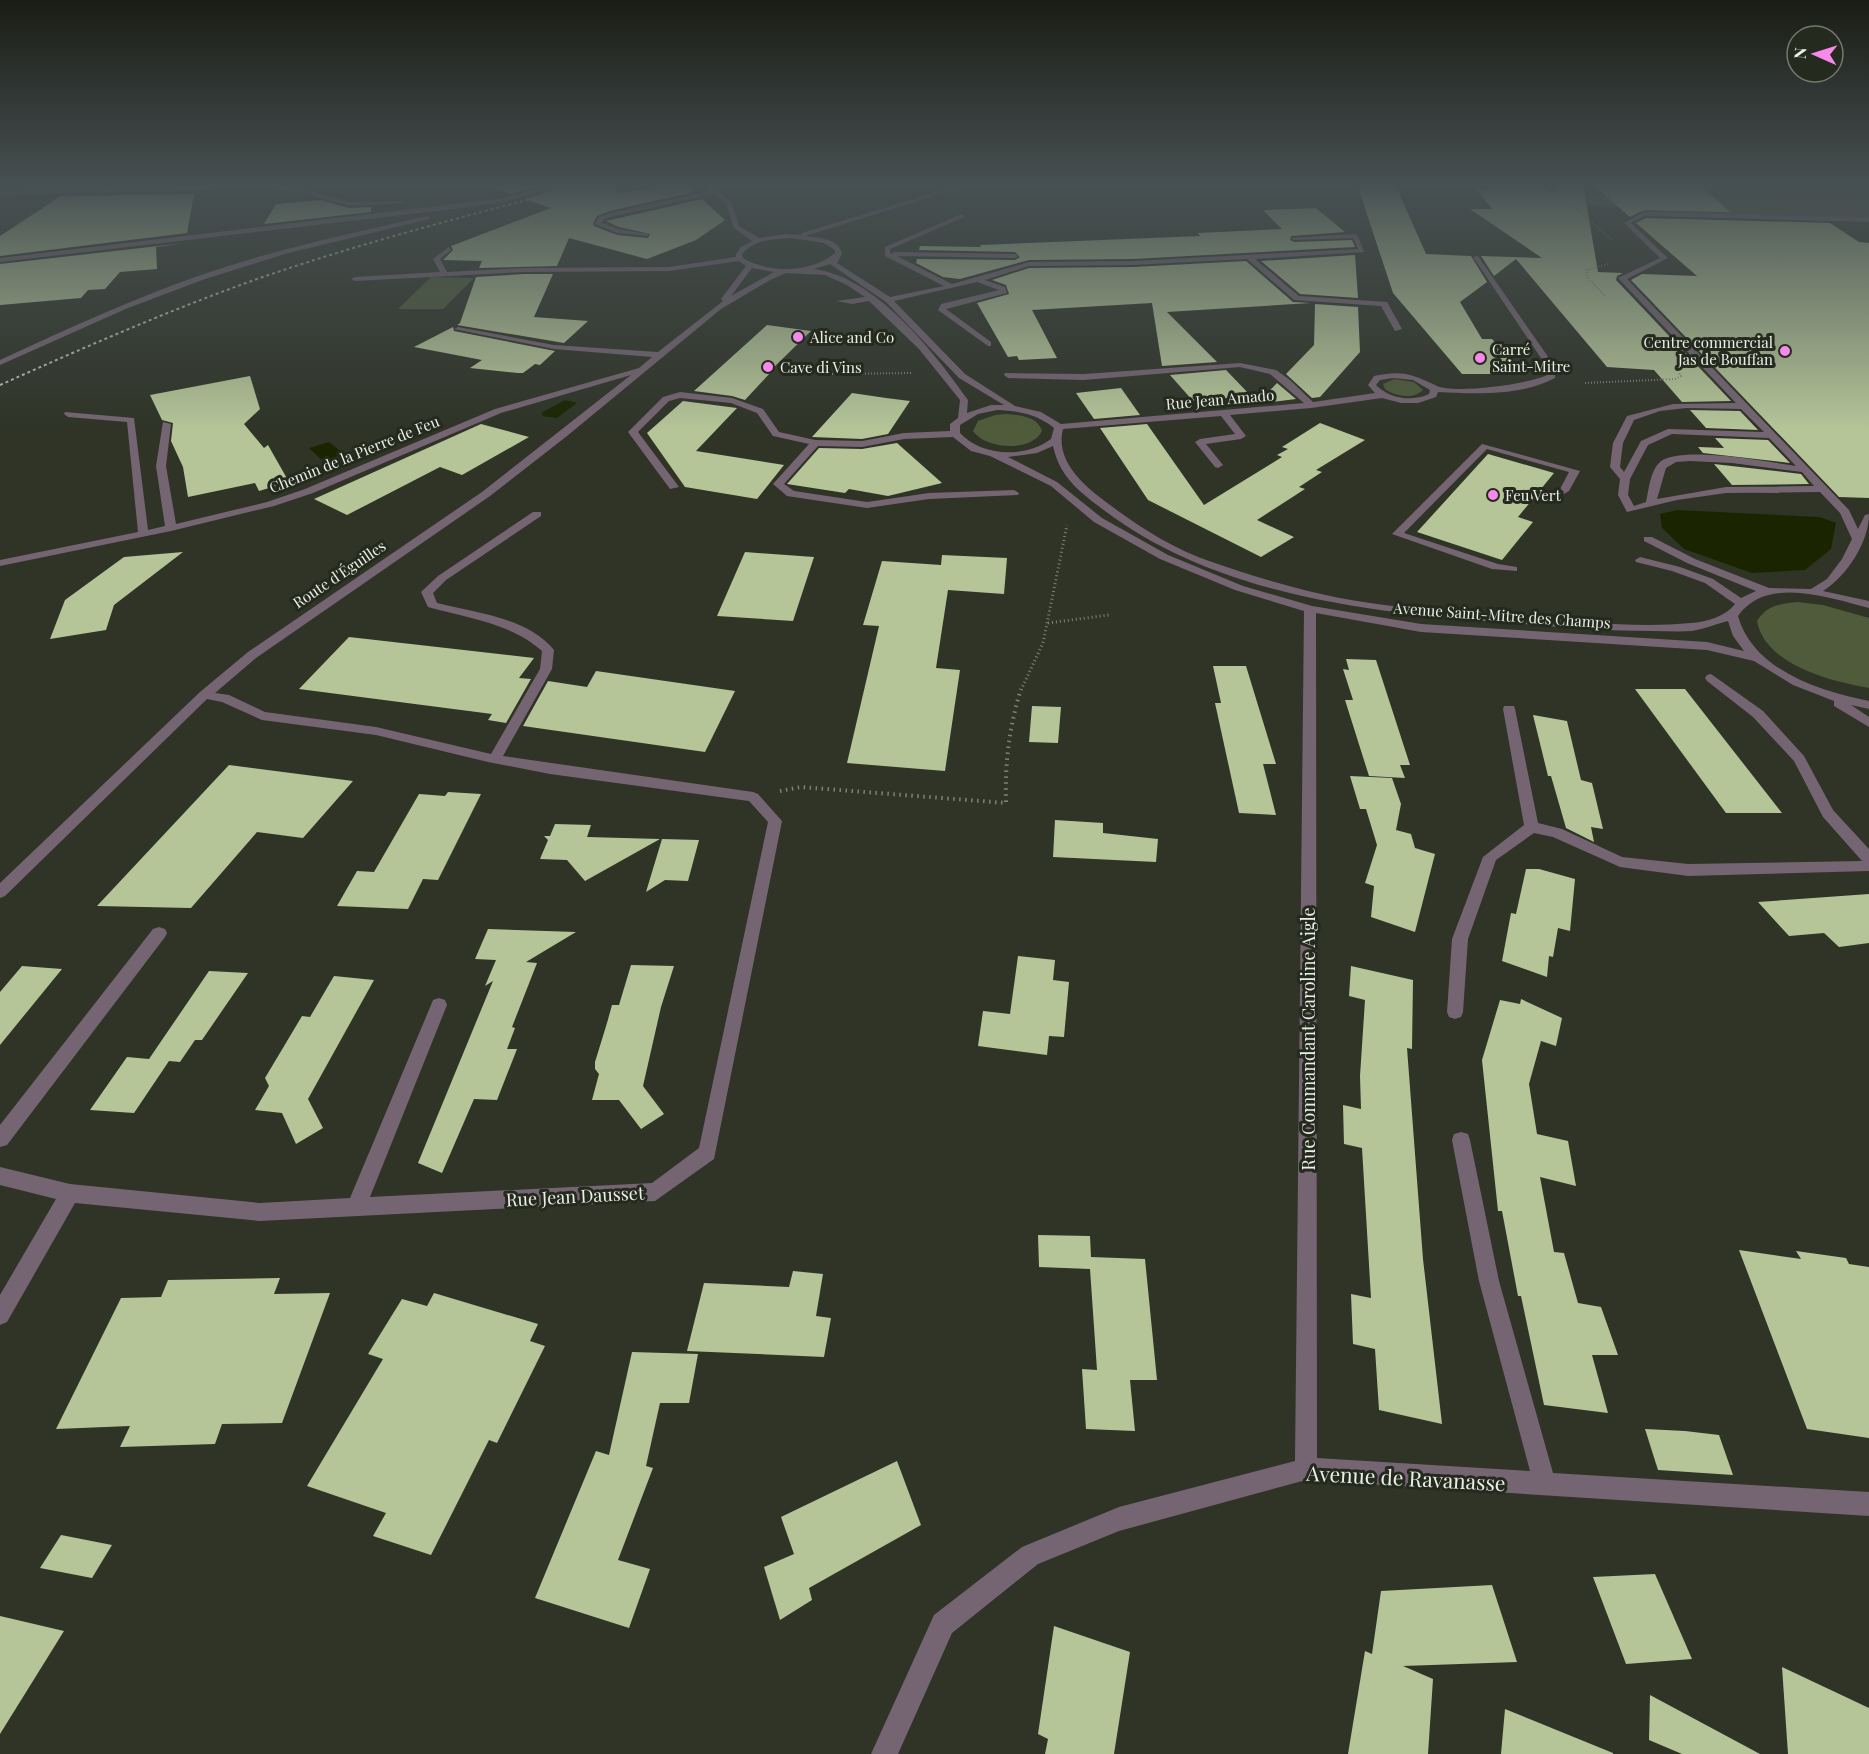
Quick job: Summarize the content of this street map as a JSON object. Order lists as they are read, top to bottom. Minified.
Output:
{"streets":{"street":["Rue Jean Amado","Chemin de la Pierre de Feu","Route d'Éguilles","Avenue Saint-Mitre des Champs","Rue Commandant Caroline Aigle","Rue Jean Dausset","Avenue de Ravanasse"]},"crossings":[["Rue Jean Amado","Avenue Saint-Mitre des Champs"],["Chemin de la Pierre de Feu","Route d'Éguilles"],["Avenue Saint-Mitre des Champs","Rue Commandant Caroline Aigle"],["Rue Commandant Caroline Aigle","Avenue de Ravanasse"]],"places":["Alice and Co","Centre commercial Jas de Bouffan","Carré Saint-Mitre","Cave di Vins","Feu Vert"],"north":"left"}
